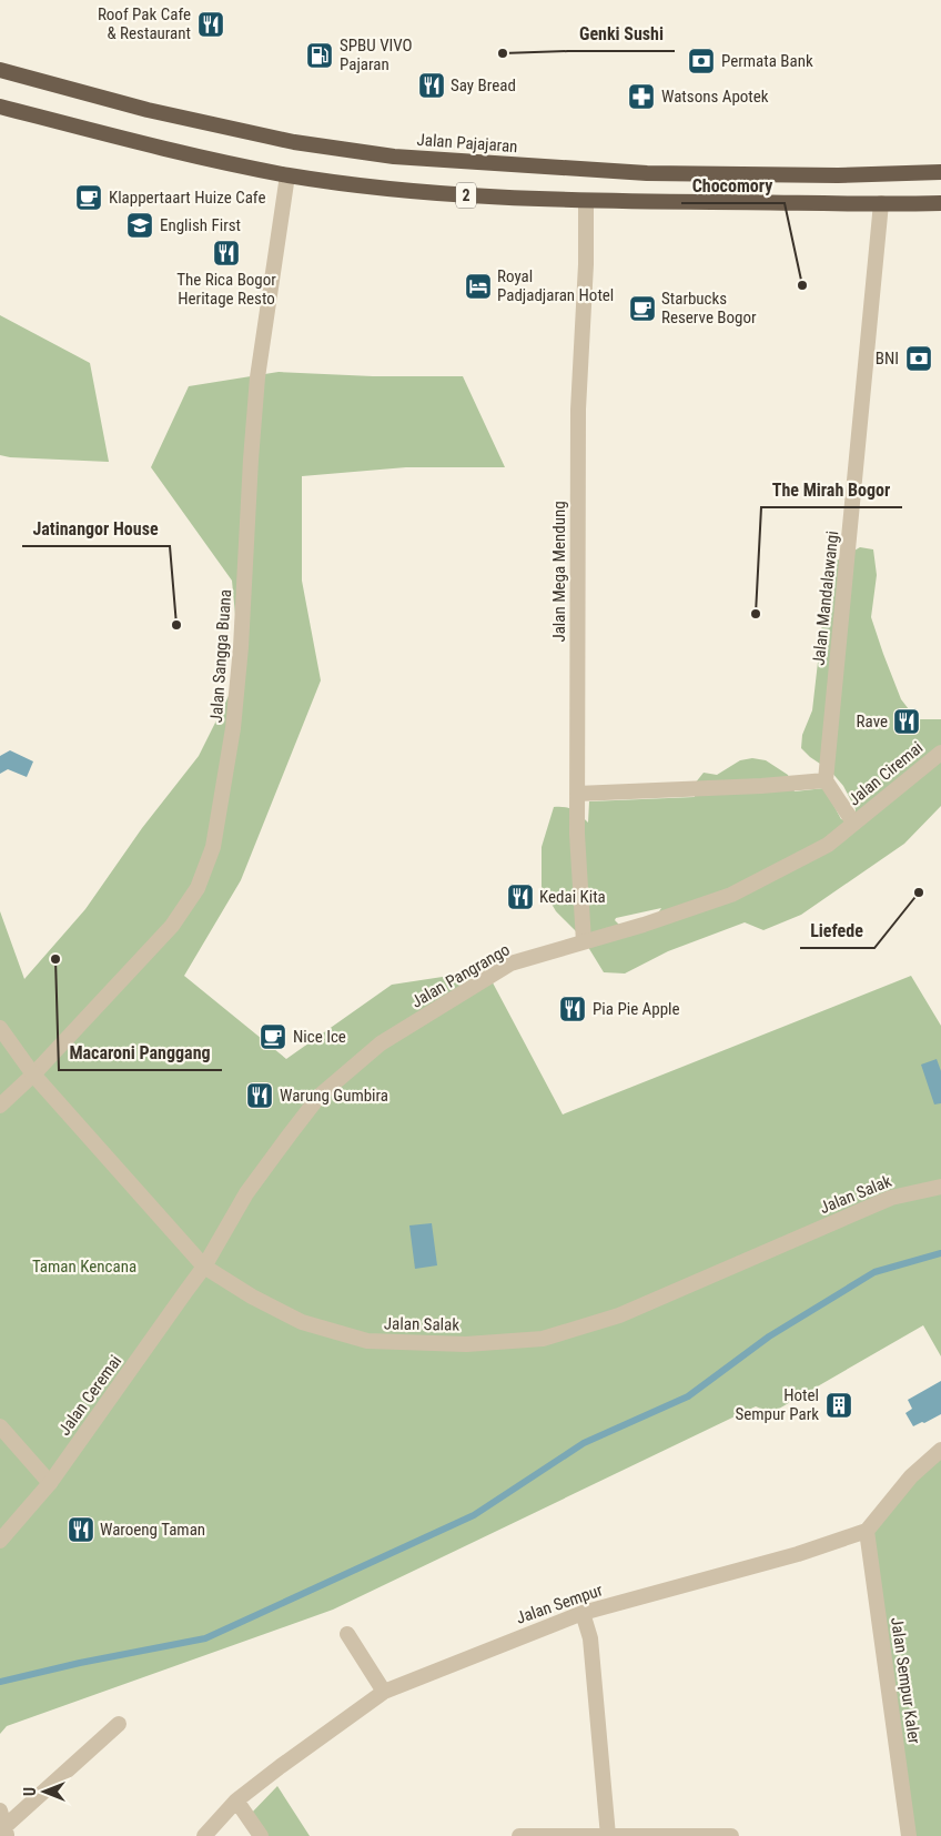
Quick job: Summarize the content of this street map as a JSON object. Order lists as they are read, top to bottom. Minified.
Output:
{"streets":{"highway":["Jalan Pajajaran","2"],"street":["Jalan Mega Mendung","Jalan Mandalawangi","Jalan Sangga Buana","Jalan Ciremai","Jalan Pangrango","Jalan Salak","Jalan Ceremai","Jalan Sempur","Jalan Sempur Kaler"]},"crossings":[["2","Jalan Mega Mendung"],["2","Jalan Mandalawangi"],["2","Jalan Sangga Buana"],["Jalan Mega Mendung","Jalan Pangrango"],["Jalan Sangga Buana","Jalan Salak"],["Jalan Ciremai","Jalan Pangrango"],["Jalan Pangrango","Jalan Salak"],["Jalan Pangrango","Jalan Ceremai"],["Jalan Salak","Jalan Ceremai"],["Jalan Sempur","Jalan Sempur Kaler"]],"parks":["Taman Kencana"],"places":{"restaurant":["Roof Pak Cafe & Restaurant","Say Bread","The Rica Bogor Heritage Resto","Rave","Kedai Kita","Pia Pie Apple","Warung Gumbira","Waroeng Taman"],"other":["Genki Sushi","Chocomory","The Mirah Bogor","Jatinangor House","Liefede","Macaroni Panggang"],"fuel station":["SPBU VIVO Pajaran"],"bank":["Permata Bank","BNI"],"pharmacy":["Watsons Apotek"],"cafe":["Klappertaart Huize Cafe","Starbucks Reserve Bogor","Nice Ice"],"school or university":["English First"],"hotel":["Royal Padjadjaran Hotel"],"building":["Hotel Sempur Park"]},"north":"left"}
